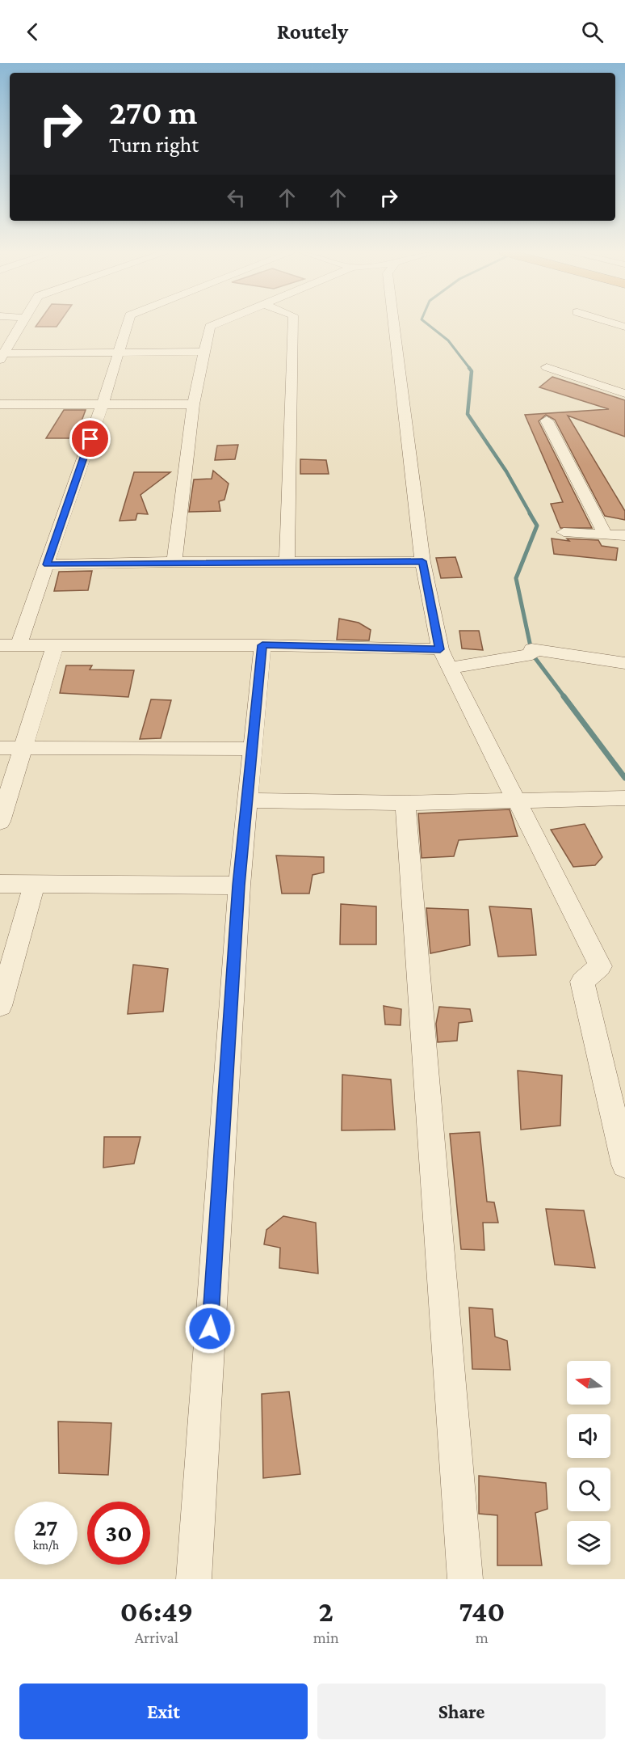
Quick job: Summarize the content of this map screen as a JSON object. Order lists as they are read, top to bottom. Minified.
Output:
{"north":"left","page":{"header":"Routely","turn":["270 m","Turn right"],"speed":"27 km/h","limit":"30","eta":["06:49","Arrival","2","min","740","m"],"buttons":["Exit","Share"]}}
